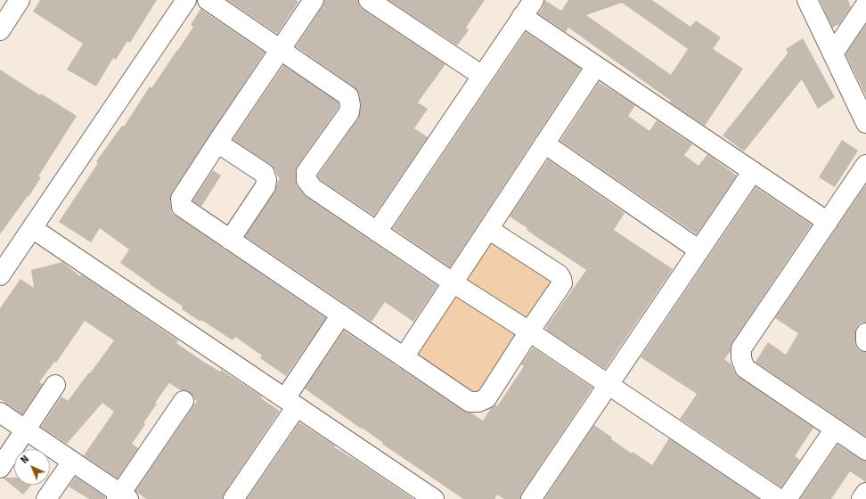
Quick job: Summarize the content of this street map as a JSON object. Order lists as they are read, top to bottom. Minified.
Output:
{"north":"top left"}
